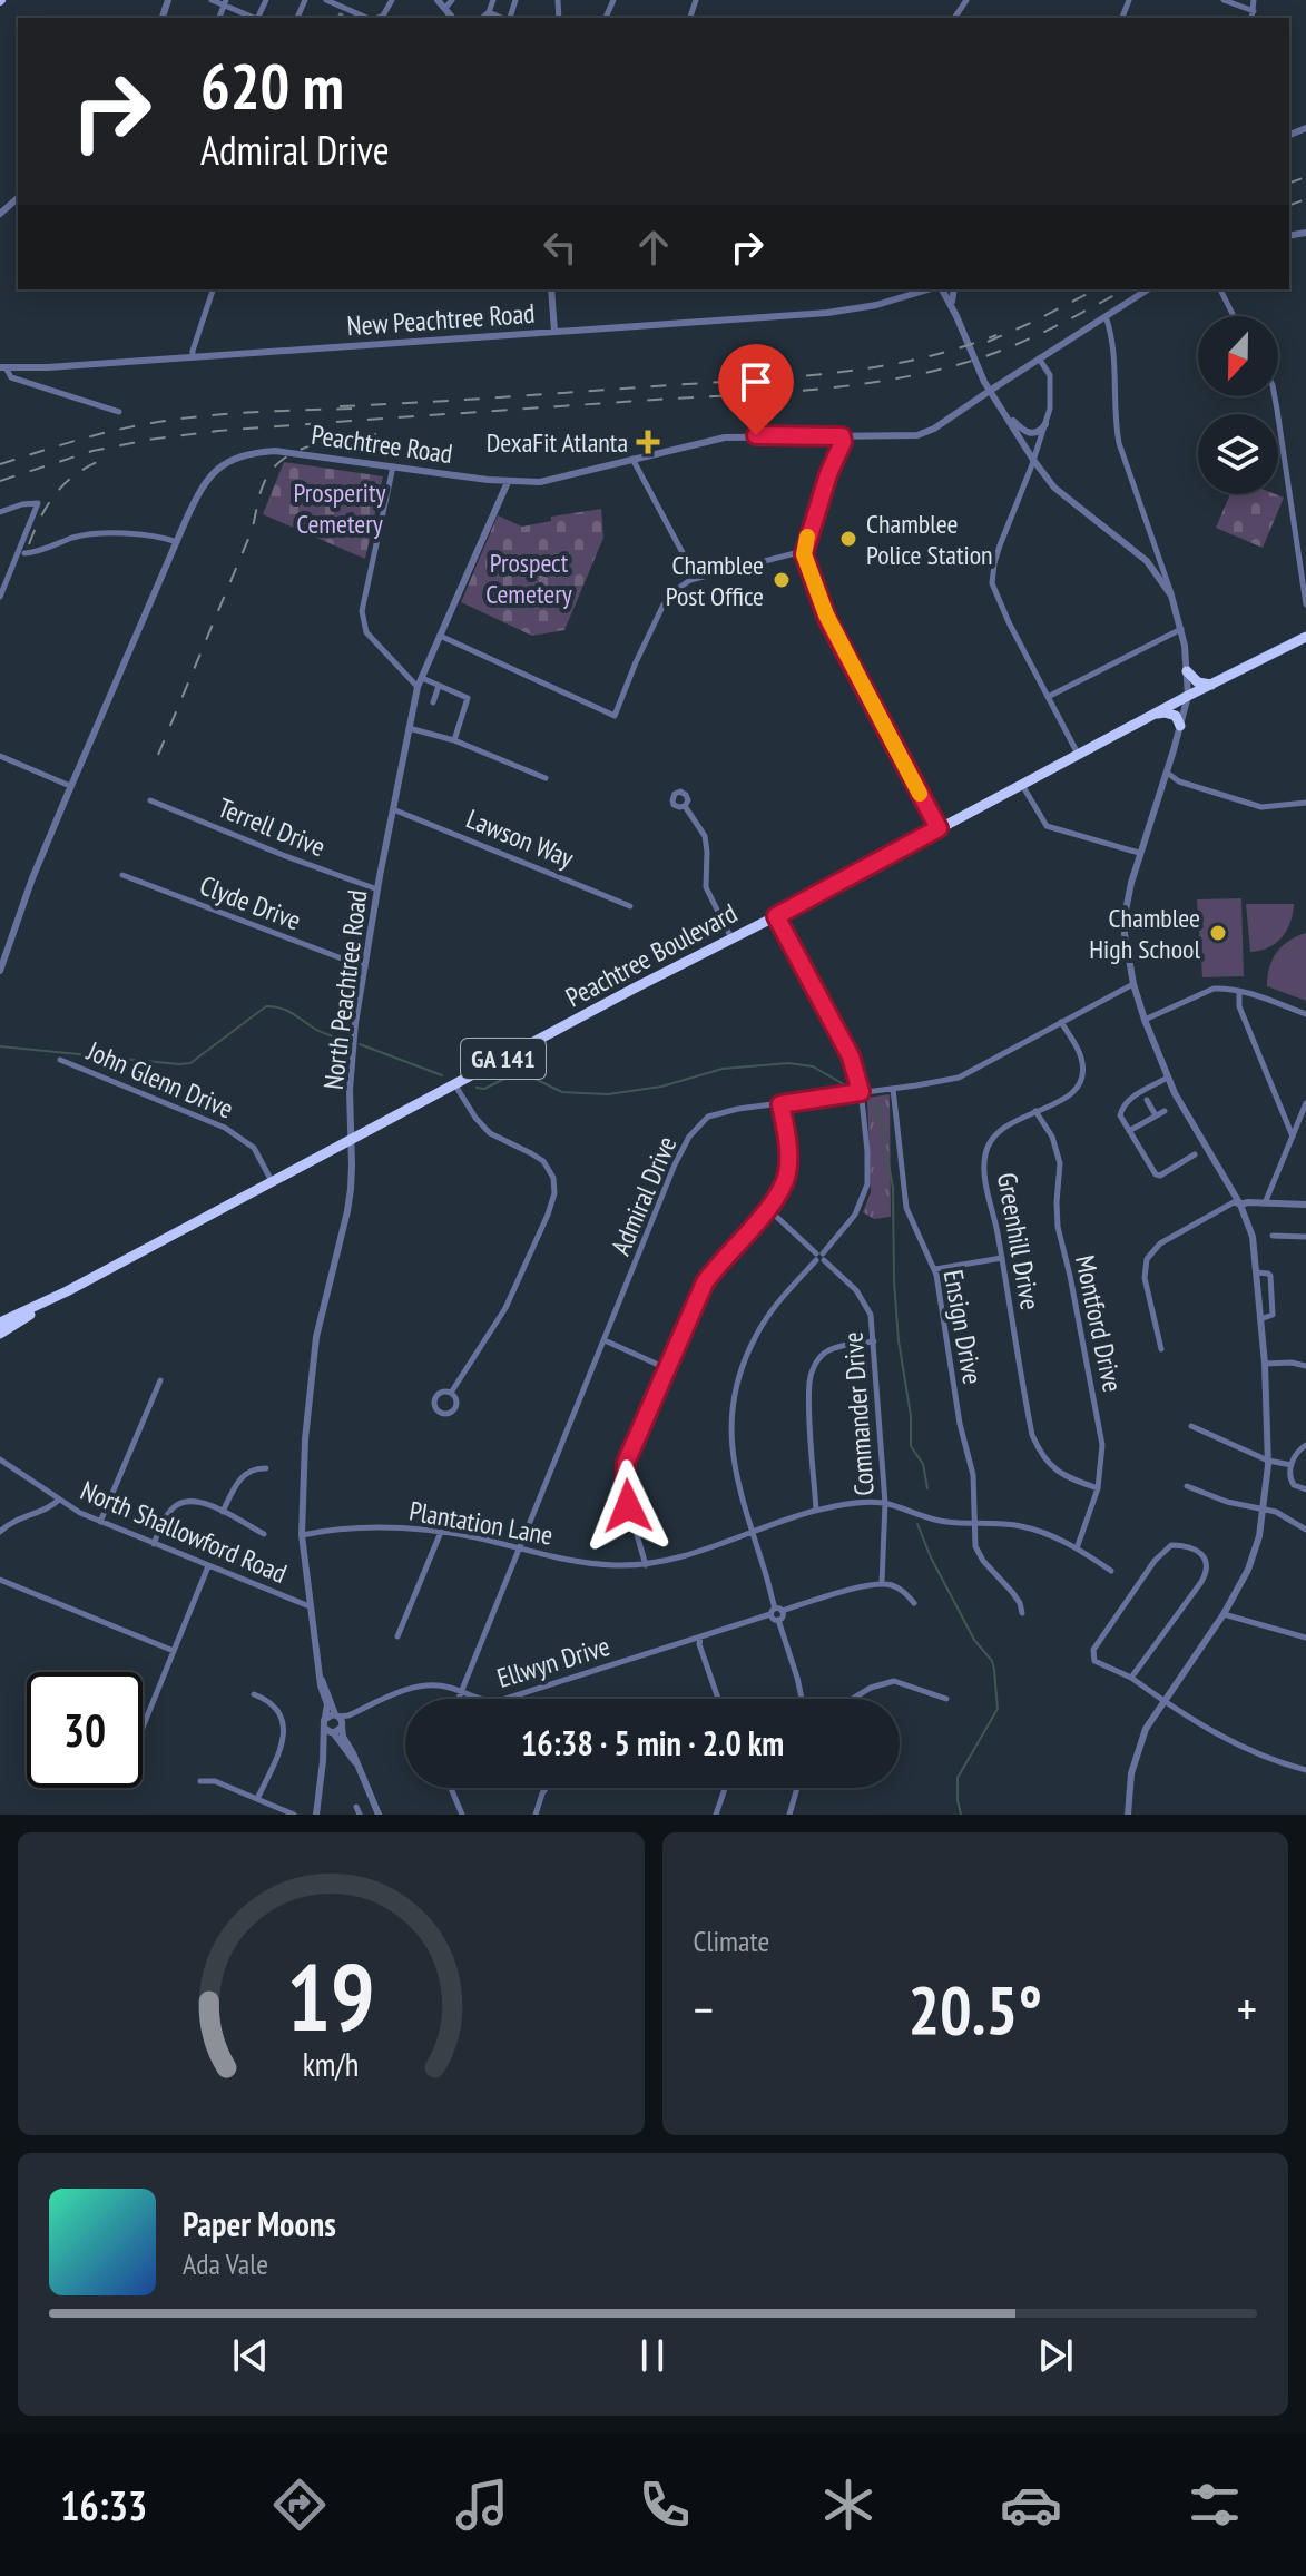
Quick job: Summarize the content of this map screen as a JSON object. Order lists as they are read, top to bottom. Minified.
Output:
{"streets":{"highway":["Peachtree Boulevard","GA 141"],"street":["New Peachtree Road","Peachtree Road","Terrell Drive","Lawson Way","Clyde Drive","North Peachtree Road","John Glenn Drive","Admiral Drive","Greenhill Drive","Montford Drive","Ensign Drive","Commander Drive","Plantation Lane","North Shallowford Road","Ellwyn Drive"]},"crossings":[["Peachtree Road","North Peachtree Road"],["Terrell Drive","North Peachtree Road"],["Lawson Way","North Peachtree Road"],["Clyde Drive","North Peachtree Road"],["Peachtree Boulevard","North Peachtree Road"],["Peachtree Boulevard","John Glenn Drive"],["North Peachtree Road","Plantation Lane"],["North Peachtree Road","North Shallowford Road"],["North Peachtree Road","Ellwyn Drive"],["Admiral Drive","Greenhill Drive"],["Admiral Drive","Ensign Drive"],["Admiral Drive","Plantation Lane"],["Admiral Drive","Ellwyn Drive"],["Greenhill Drive","Montford Drive"],["Montford Drive","Plantation Lane"],["Ensign Drive","Plantation Lane"],["Commander Drive","Plantation Lane"],["Commander Drive","Ellwyn Drive"]],"parks":["Prosperity Cemetery","Prospect Cemetery"],"places":{"health":["DexaFit Atlanta"],"other":["Chamblee Police Station","Chamblee Post Office","Chamblee High School"]},"north":"bottom","page":{"turn":["620 m","Admiral Drive"],"limit":"30","trip":"16:38 · 5 min · 2.0 km","tile":"Climate","heat":["−","20.5°","+"],"song":["Paper Moons","Ada Vale"],"tabs":"16:33","gauge":["19","km/h"]}}
